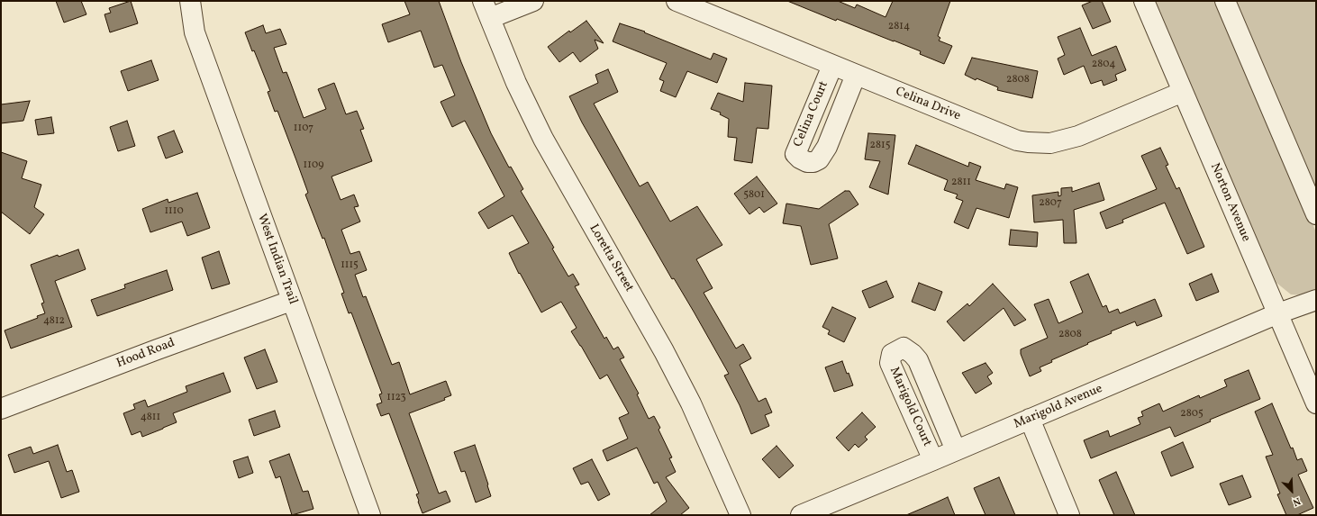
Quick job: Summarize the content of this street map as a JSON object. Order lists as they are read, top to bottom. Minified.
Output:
{"streets":{"street":["Celina Drive","Celina Court","Norton Avenue","Loretta Street","West Indian Trail","Hood Road","Marigold Court","Marigold Avenue"]},"crossings":[["Celina Drive","Celina Court"],["Celina Drive","Norton Avenue"],["Norton Avenue","Marigold Avenue"],["West Indian Trail","Hood Road"],["Marigold Court","Marigold Avenue"]],"house_numbers":["2814","2804","2808","1107","2815","1109","2811","5801","2807","1110","1115","4812","2808","1123","2805","4811"],"north":"bottom right"}
